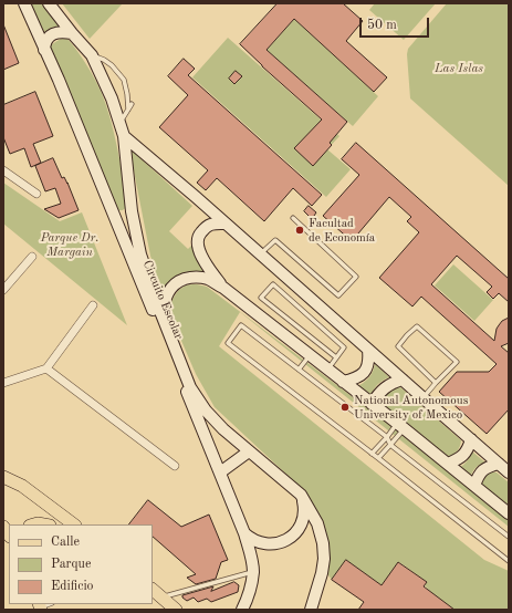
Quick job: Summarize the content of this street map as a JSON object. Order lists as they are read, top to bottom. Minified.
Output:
{"streets":{"street":["Circuito Escolar"]},"parks":["Las Islas","Parque Dr. Margain"],"places":["Facultad de Economía","National Autonomous University of Mexico"],"legend":["Calle","Parque","Edificio"],"scale_bar":"50 m"}
